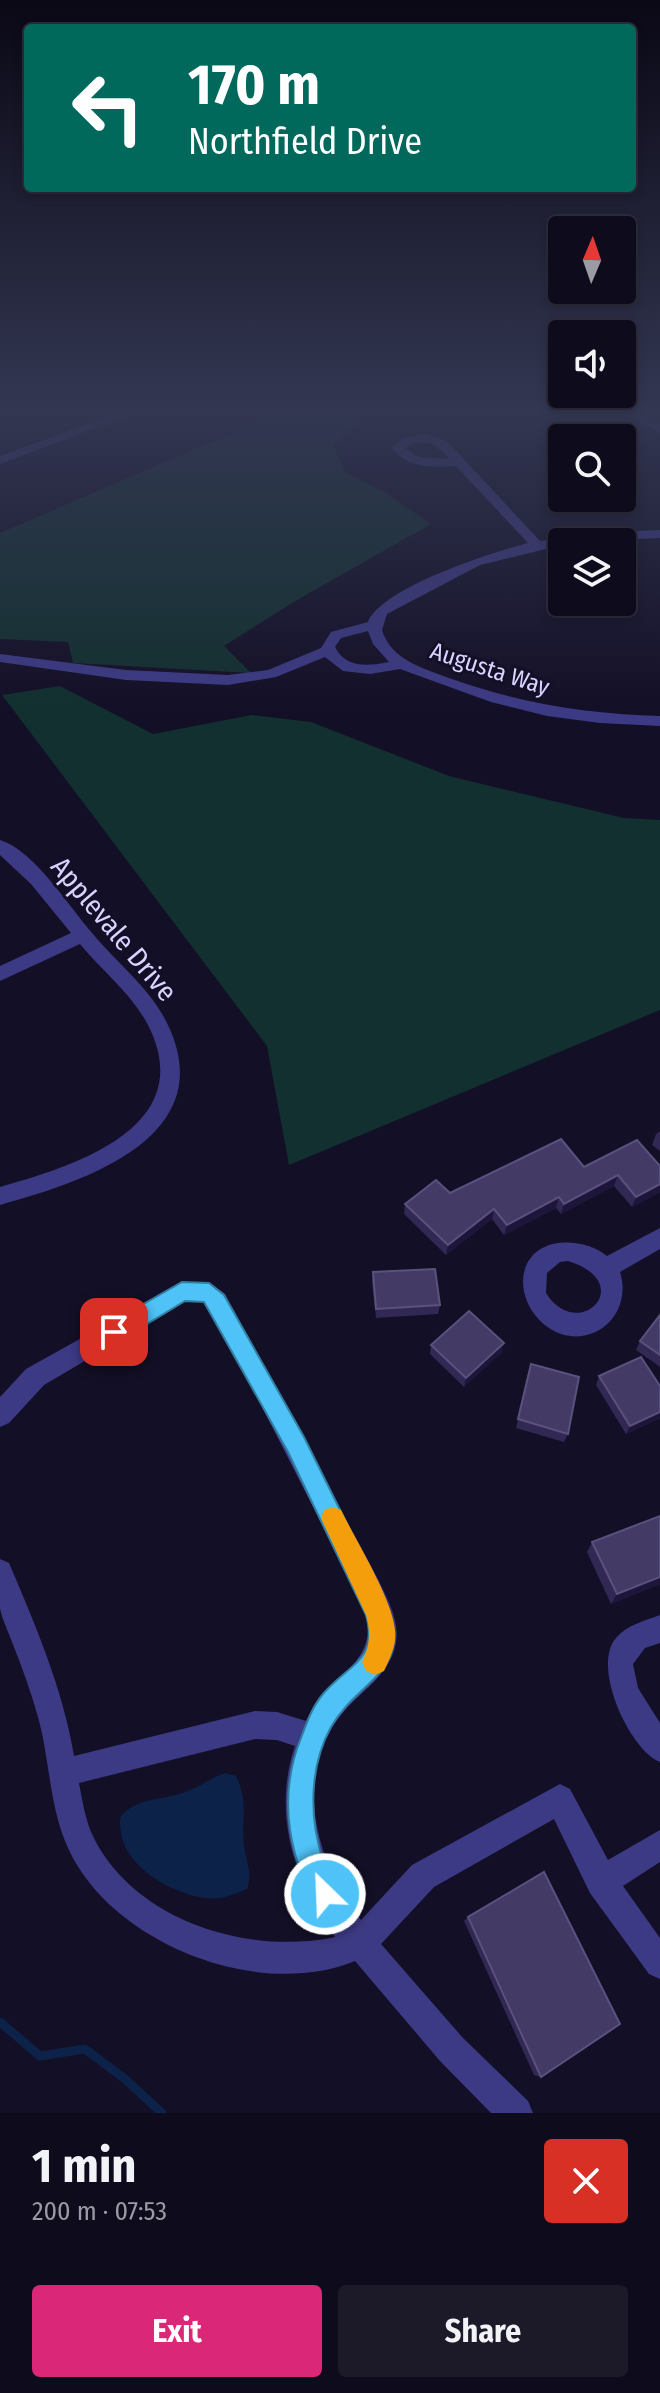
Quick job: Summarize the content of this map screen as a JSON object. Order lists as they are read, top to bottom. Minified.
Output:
{"streets":{"street":["Augusta Way","Applevale Drive"]},"north":"top","page":{"turn":["170 m","Northfield Drive"],"heading":["1 min","200 m · 07:53"],"buttons":["Exit","Share"]}}
